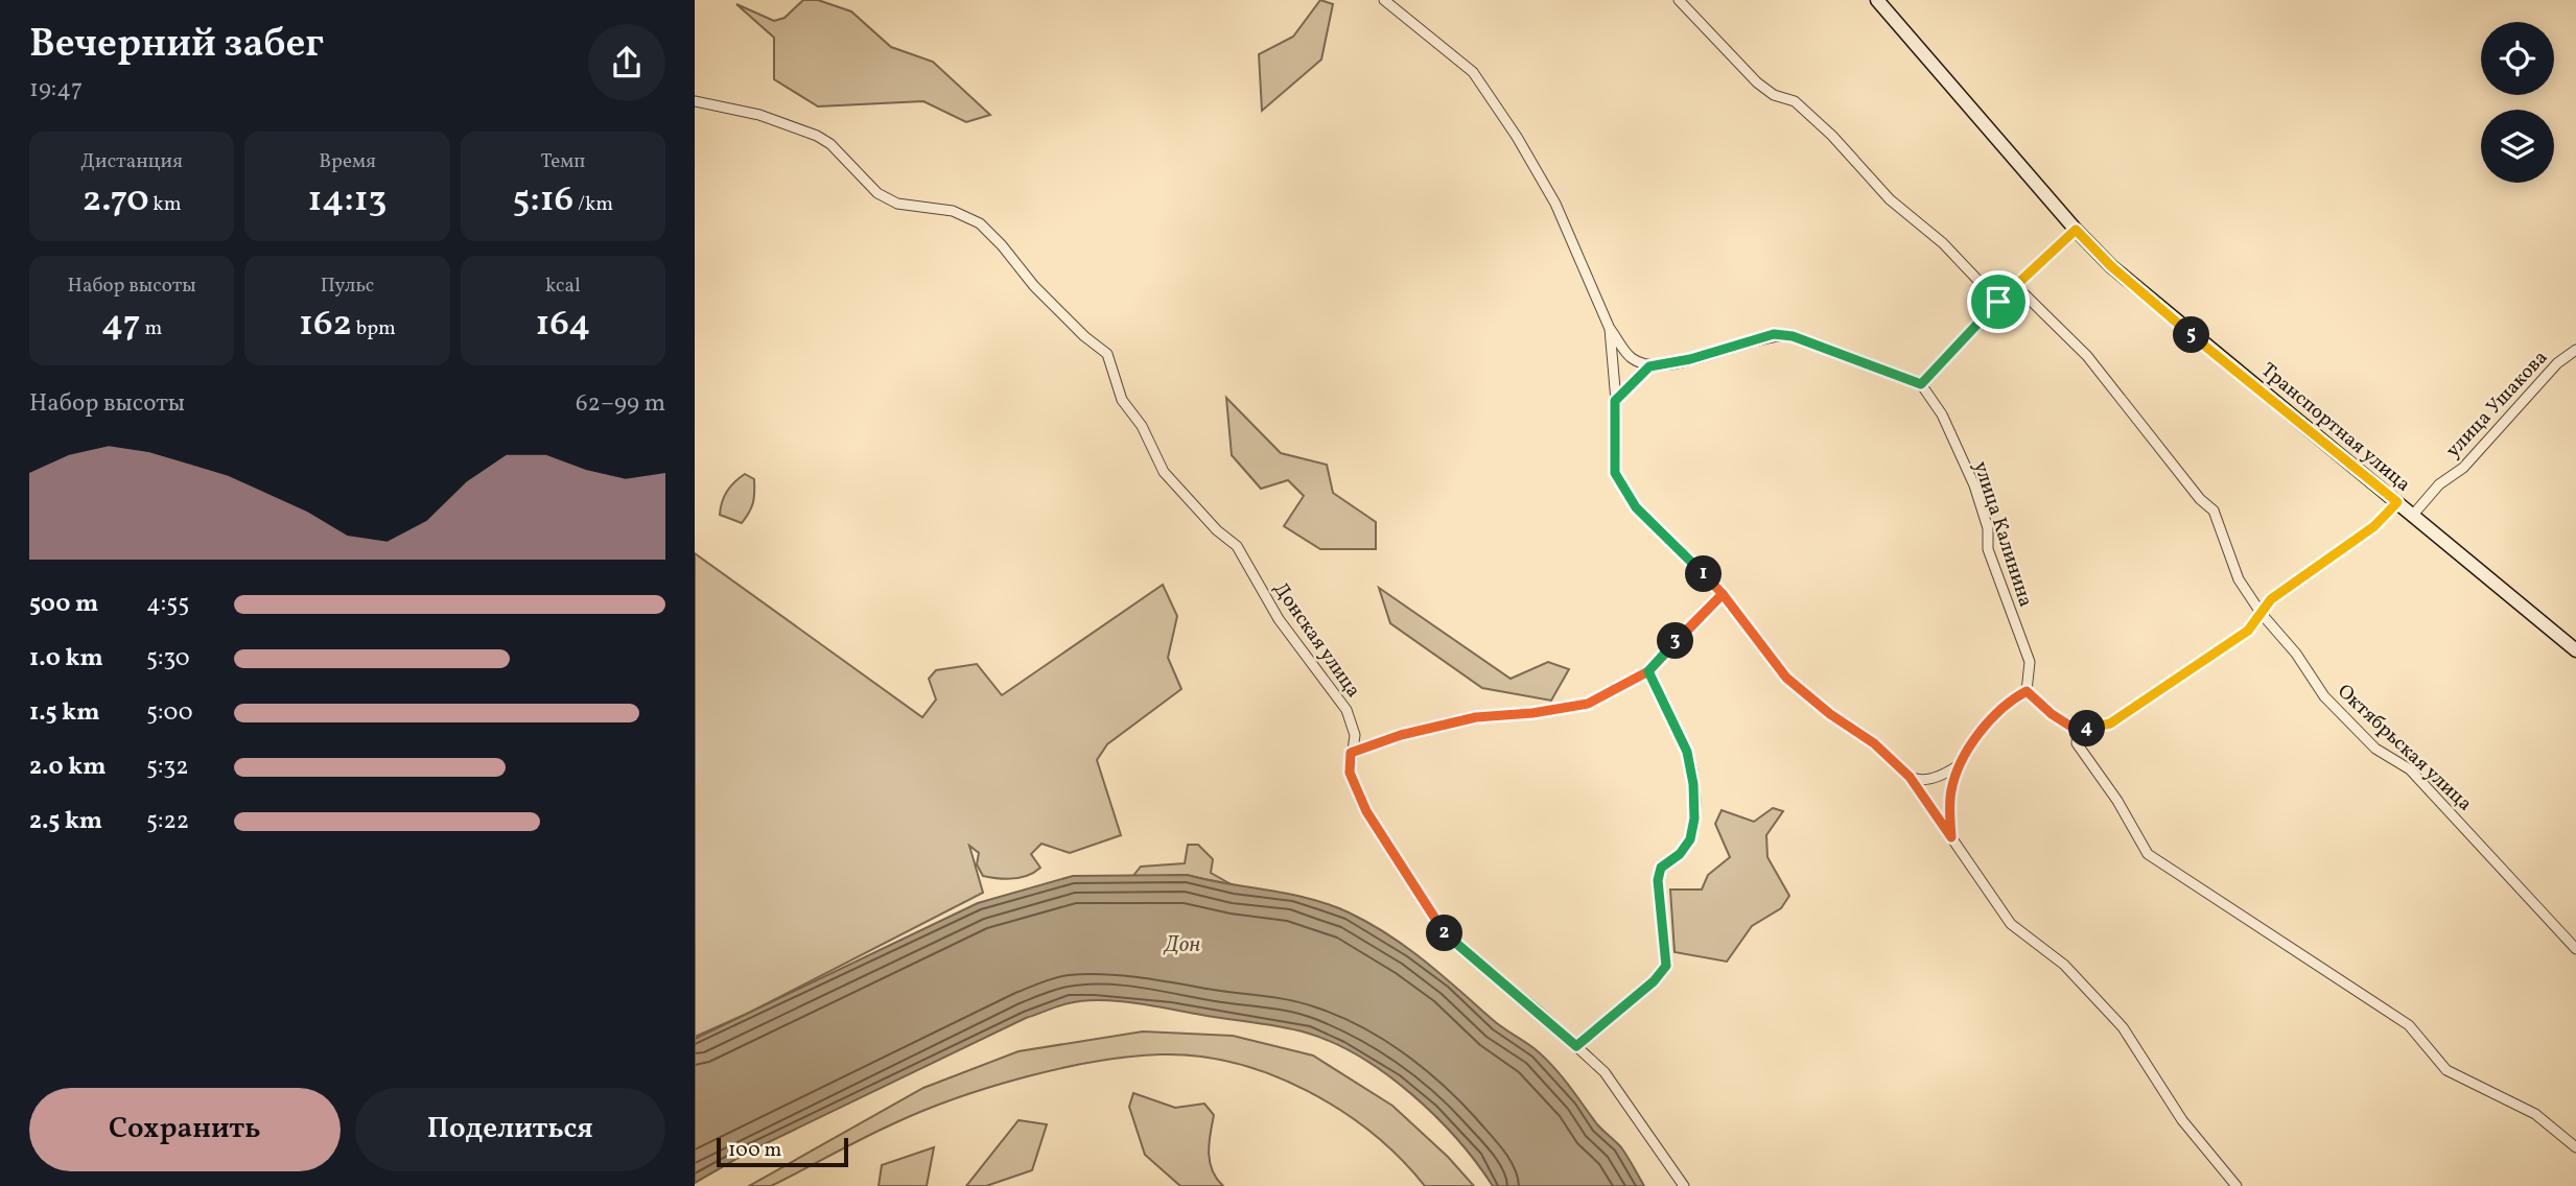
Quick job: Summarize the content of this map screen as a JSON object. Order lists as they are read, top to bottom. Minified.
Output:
{"streets":{"main road":["Транспортная улица"],"street":["улица Ушакова","улица Калинина","Донская улица","Октябрьская улица"]},"crossings":[["улица Ушакова","Транспортная улица"]],"water":["Дон"],"scale_bar":"100 m","page":{"heading":["Вечерний забег","19:47"],"stats":[["Дистанция","2.70 km"],["Время","14:13"],["Темп","5:16 /km"],["Набор высоты","47 m"],["Пульс","162 bpm"],["kcal","164"]],"pins":["5","1","3","4","2"],"chart":["Набор высоты","62–99 m"],"list":[{"name":"500 m","note":"4:55"},{"name":"1.0 km","note":"5:30"},{"name":"1.5 km","note":"5:00"},{"name":"2.0 km","note":"5:32"},{"name":"2.5 km","note":"5:22"}],"buttons":["Сохранить","Поделиться"],"scale":"100 m"}}
